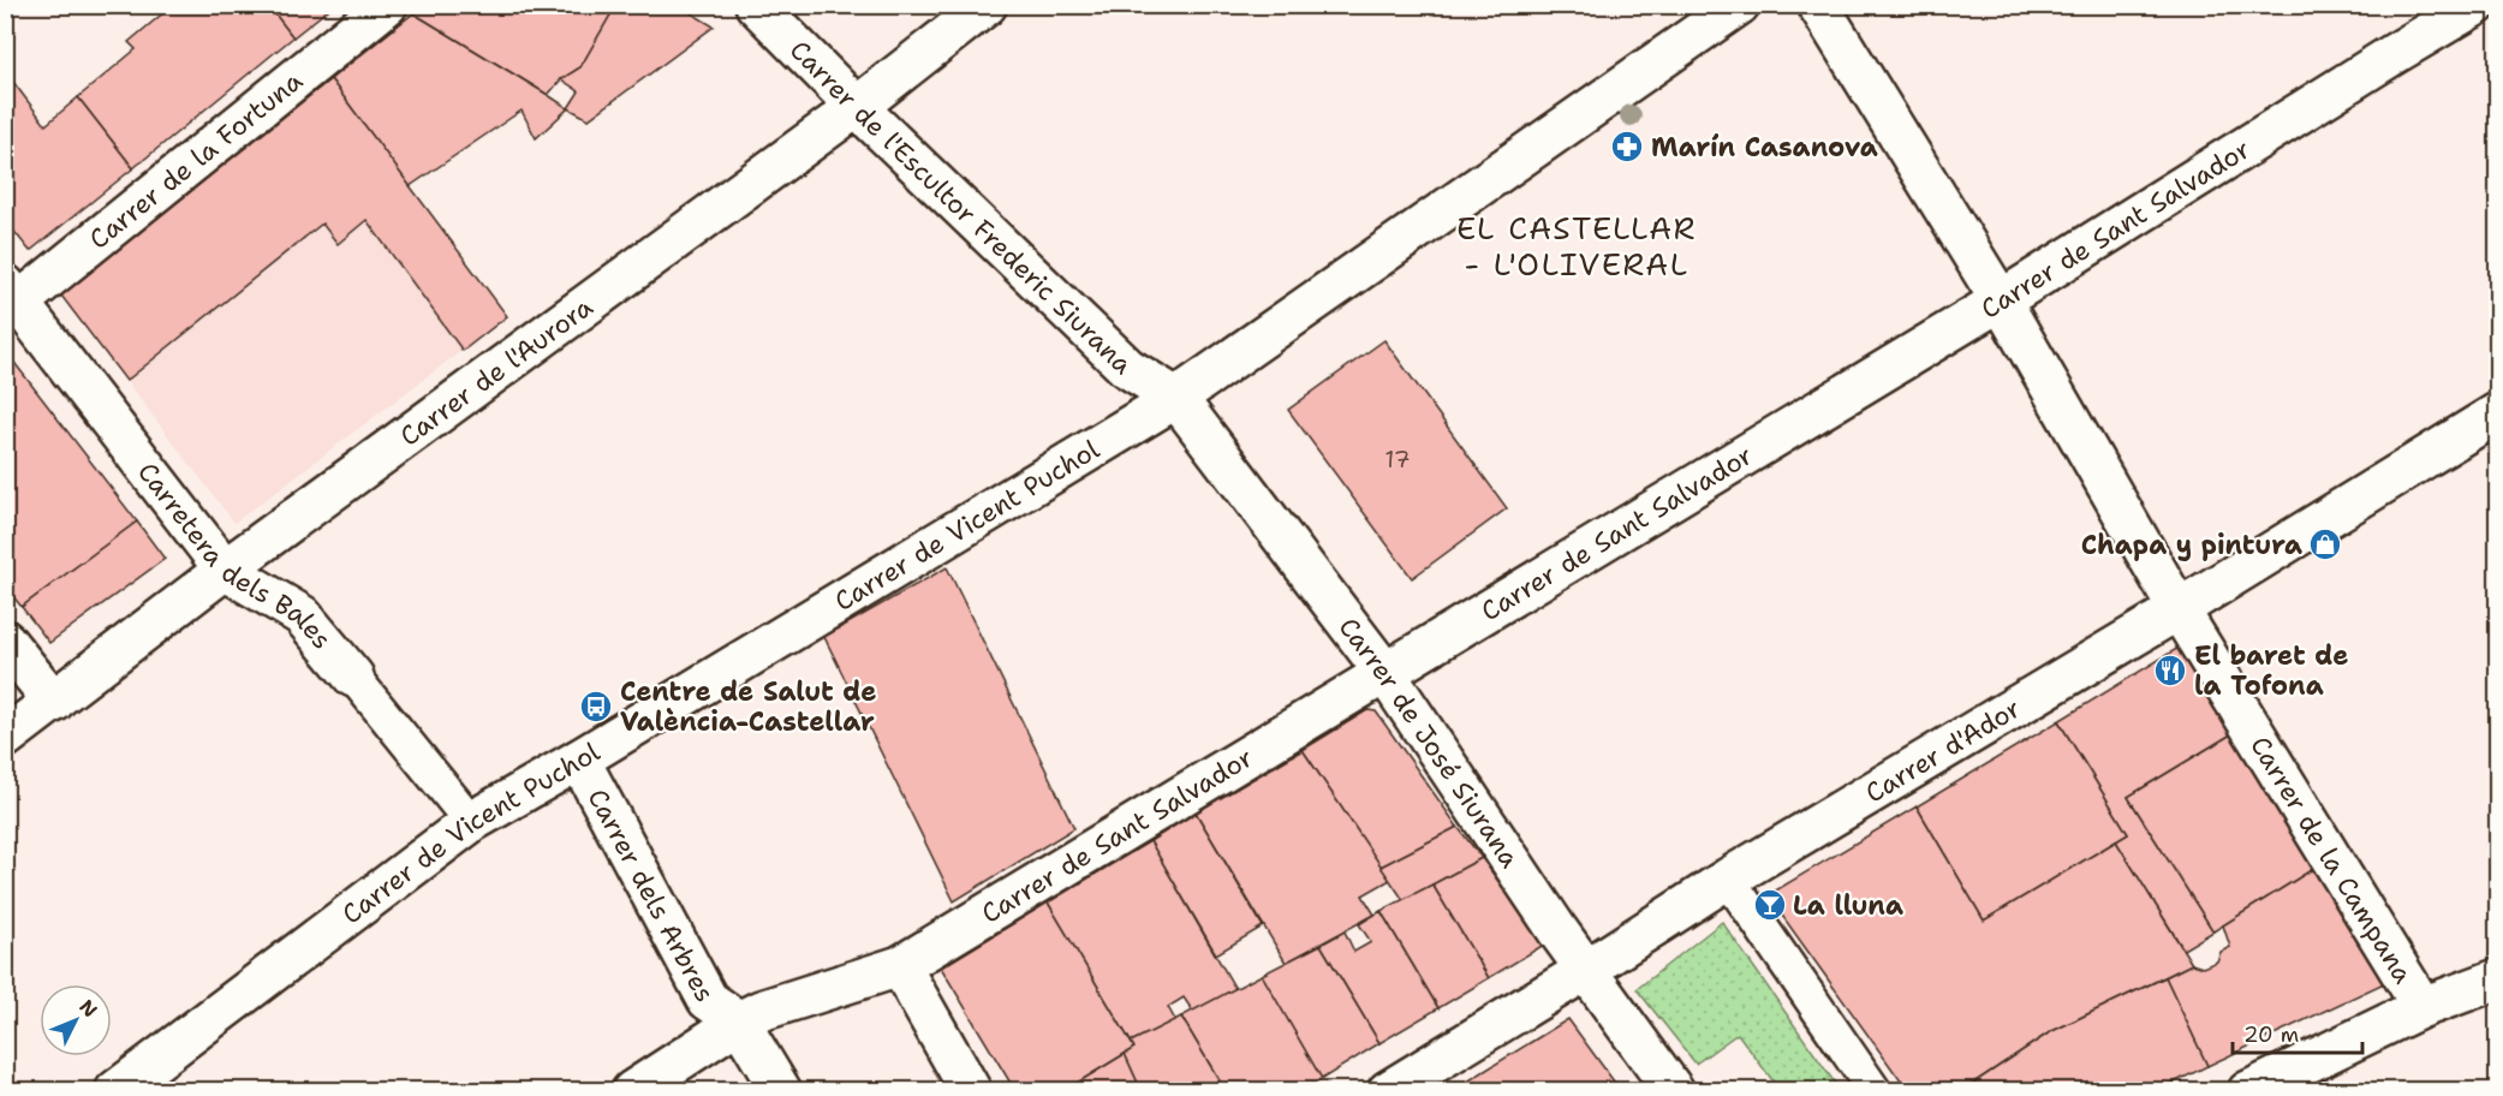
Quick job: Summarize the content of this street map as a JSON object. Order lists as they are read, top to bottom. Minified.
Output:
{"streets":{"street":["Carrer de la Fortuna","Carrer de l'Escultor Frederic Siurana","Carrer de Sant Salvador","Carrer de l'Aurora","Carrer de Vicent Puchol","Carretera dels Bales","Carrer de José Siurana","Carrer d'Ador","Carrer de la Campana","Carrer dels Arbres"]},"crossings":[["Carrer de la Fortuna","Carretera dels Bales"],["Carrer de l'Escultor Frederic Siurana","Carrer de l'Aurora"],["Carrer de l'Escultor Frederic Siurana","Carrer de Vicent Puchol"],["Carrer de l'Escultor Frederic Siurana","Carrer de José Siurana"],["Carrer de Sant Salvador","Carrer de José Siurana"],["Carrer de Sant Salvador","Carrer de la Campana"],["Carrer de Sant Salvador","Carrer dels Arbres"],["Carrer de l'Aurora","Carretera dels Bales"],["Carrer de Vicent Puchol","Carretera dels Bales"],["Carrer de Vicent Puchol","Carrer de José Siurana"],["Carrer de Vicent Puchol","Carrer dels Arbres"],["Carrer de José Siurana","Carrer d'Ador"],["Carrer d'Ador","Carrer de la Campana"]],"districts":["EL CASTELLAR - L'OLIVERAL"],"places":{"pharmacy":["Marín Casanova"],"shop":["Chapa y pintura"],"restaurant":["El baret de la Tofona"],"bus stop":["Centre de Salut de València-Castellar"],"bar":["La lluna"]},"house_numbers":["17"],"scale_bar":"20 m","north":"top right"}
